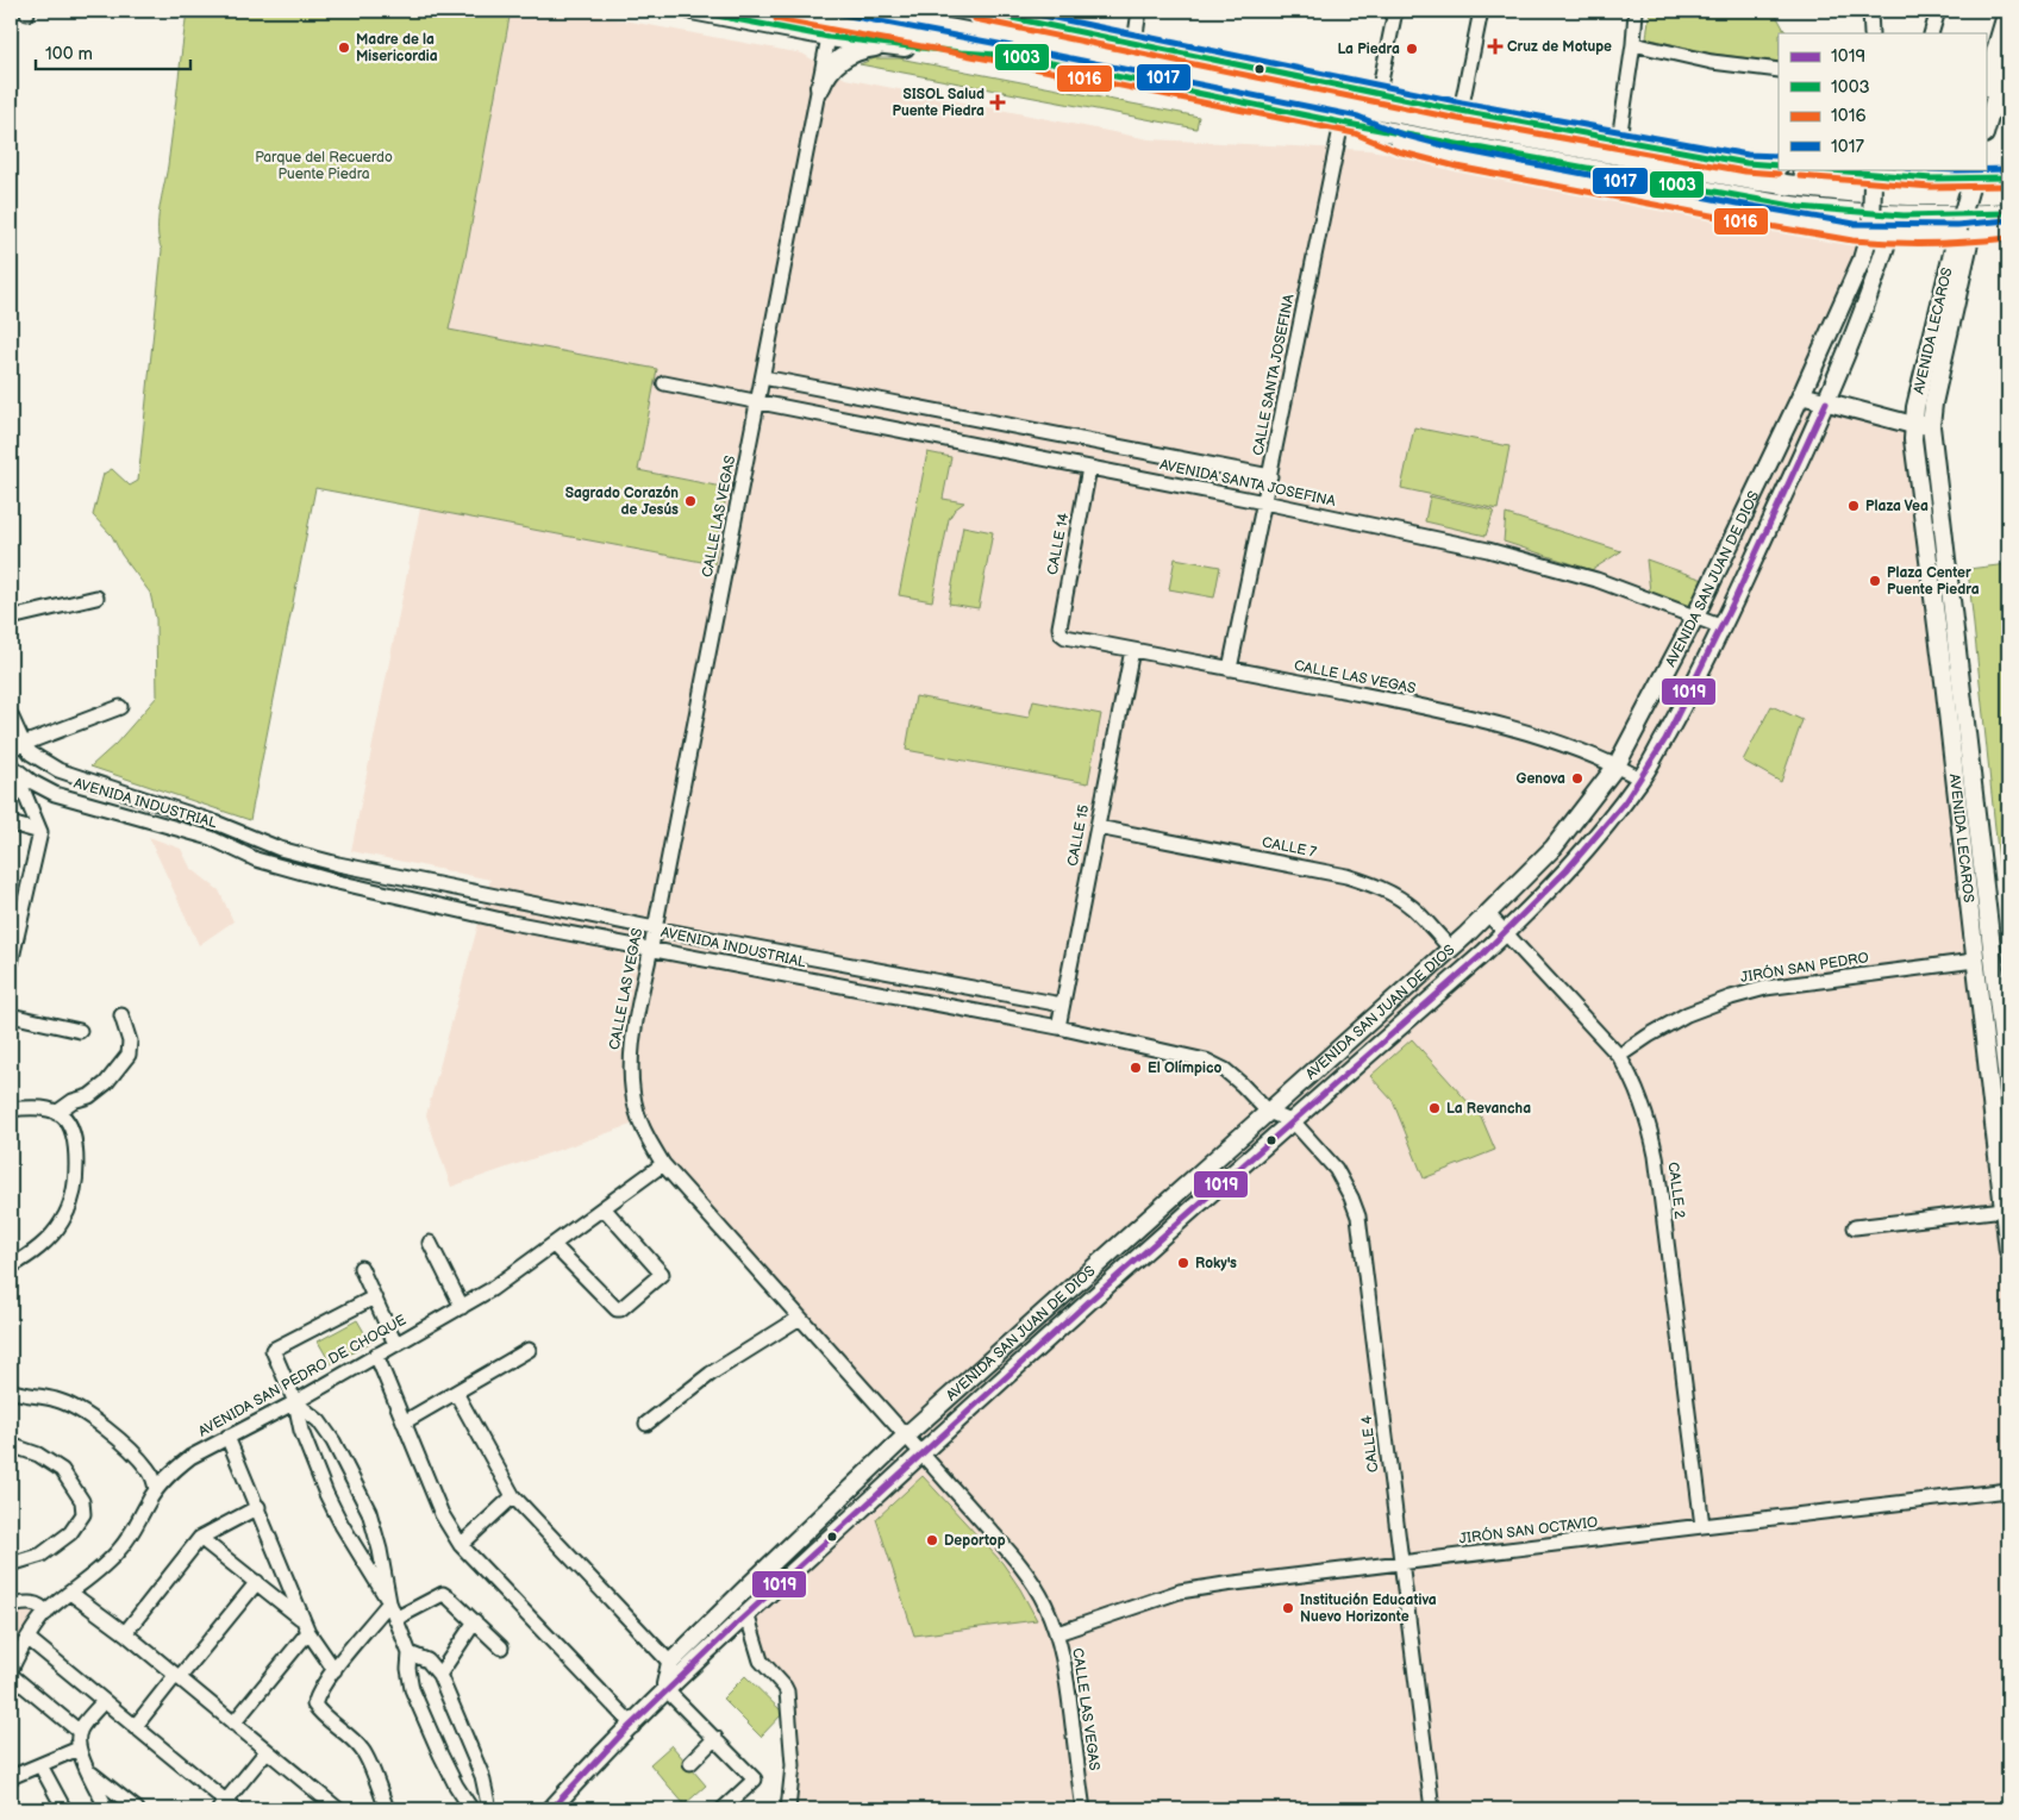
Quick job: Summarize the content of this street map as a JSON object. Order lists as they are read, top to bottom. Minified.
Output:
{"streets":{"main road":["AVENIDA LECAROS","AVENIDA SAN JUAN DE DIOS"],"street":["CALLE SANTA JOSEFINA","AVENIDA SANTA JOSEFINA","CALLE LAS VEGAS","CALLE 14","AVENIDA INDUSTRIAL","CALLE 15","CALLE 7","JIRÓN SAN PEDRO","CALLE 2","AVENIDA SAN PEDRO DE CHOQUE","CALLE 4","JIRÓN SAN OCTAVIO"]},"crossings":[["AVENIDA LECAROS","JIRÓN SAN PEDRO"],["CALLE SANTA JOSEFINA","AVENIDA SANTA JOSEFINA"],["CALLE SANTA JOSEFINA","CALLE LAS VEGAS"],["AVENIDA SANTA JOSEFINA","CALLE LAS VEGAS"],["AVENIDA SANTA JOSEFINA","CALLE 14"],["AVENIDA SANTA JOSEFINA","AVENIDA SAN JUAN DE DIOS"],["CALLE LAS VEGAS","CALLE 14"],["CALLE LAS VEGAS","AVENIDA SAN JUAN DE DIOS"],["CALLE LAS VEGAS","AVENIDA INDUSTRIAL"],["CALLE LAS VEGAS","CALLE 15"],["CALLE LAS VEGAS","AVENIDA SAN PEDRO DE CHOQUE"],["CALLE LAS VEGAS","JIRÓN SAN OCTAVIO"],["AVENIDA SAN JUAN DE DIOS","AVENIDA INDUSTRIAL"],["AVENIDA SAN JUAN DE DIOS","CALLE 7"],["AVENIDA SAN JUAN DE DIOS","CALLE 2"],["AVENIDA SAN JUAN DE DIOS","CALLE 4"],["AVENIDA INDUSTRIAL","CALLE 15"],["AVENIDA INDUSTRIAL","CALLE 4"],["CALLE 15","CALLE 7"],["JIRÓN SAN PEDRO","CALLE 2"],["CALLE 2","JIRÓN SAN OCTAVIO"],["CALLE 4","JIRÓN SAN OCTAVIO"]],"parks":["Parque del Recuerdo Puente Piedra"],"places":{"health":["Cruz de Motupe","SISOL Salud Puente Piedra"],"other":["Madre de la Misericordia","La Piedra","Sagrado Corazón de Jesús","Plaza Vea","Plaza Center Puente Piedra","Genova","El Olímpico","La Revancha","Roky's","Deportop","Institución Educativa Nuevo Horizonte"]},"lines":["transit line 1003","transit line 1017","transit line 1016","transit line 1019"],"legend":["1019","1003","1016","1017"],"scale_bar":"100 m"}
